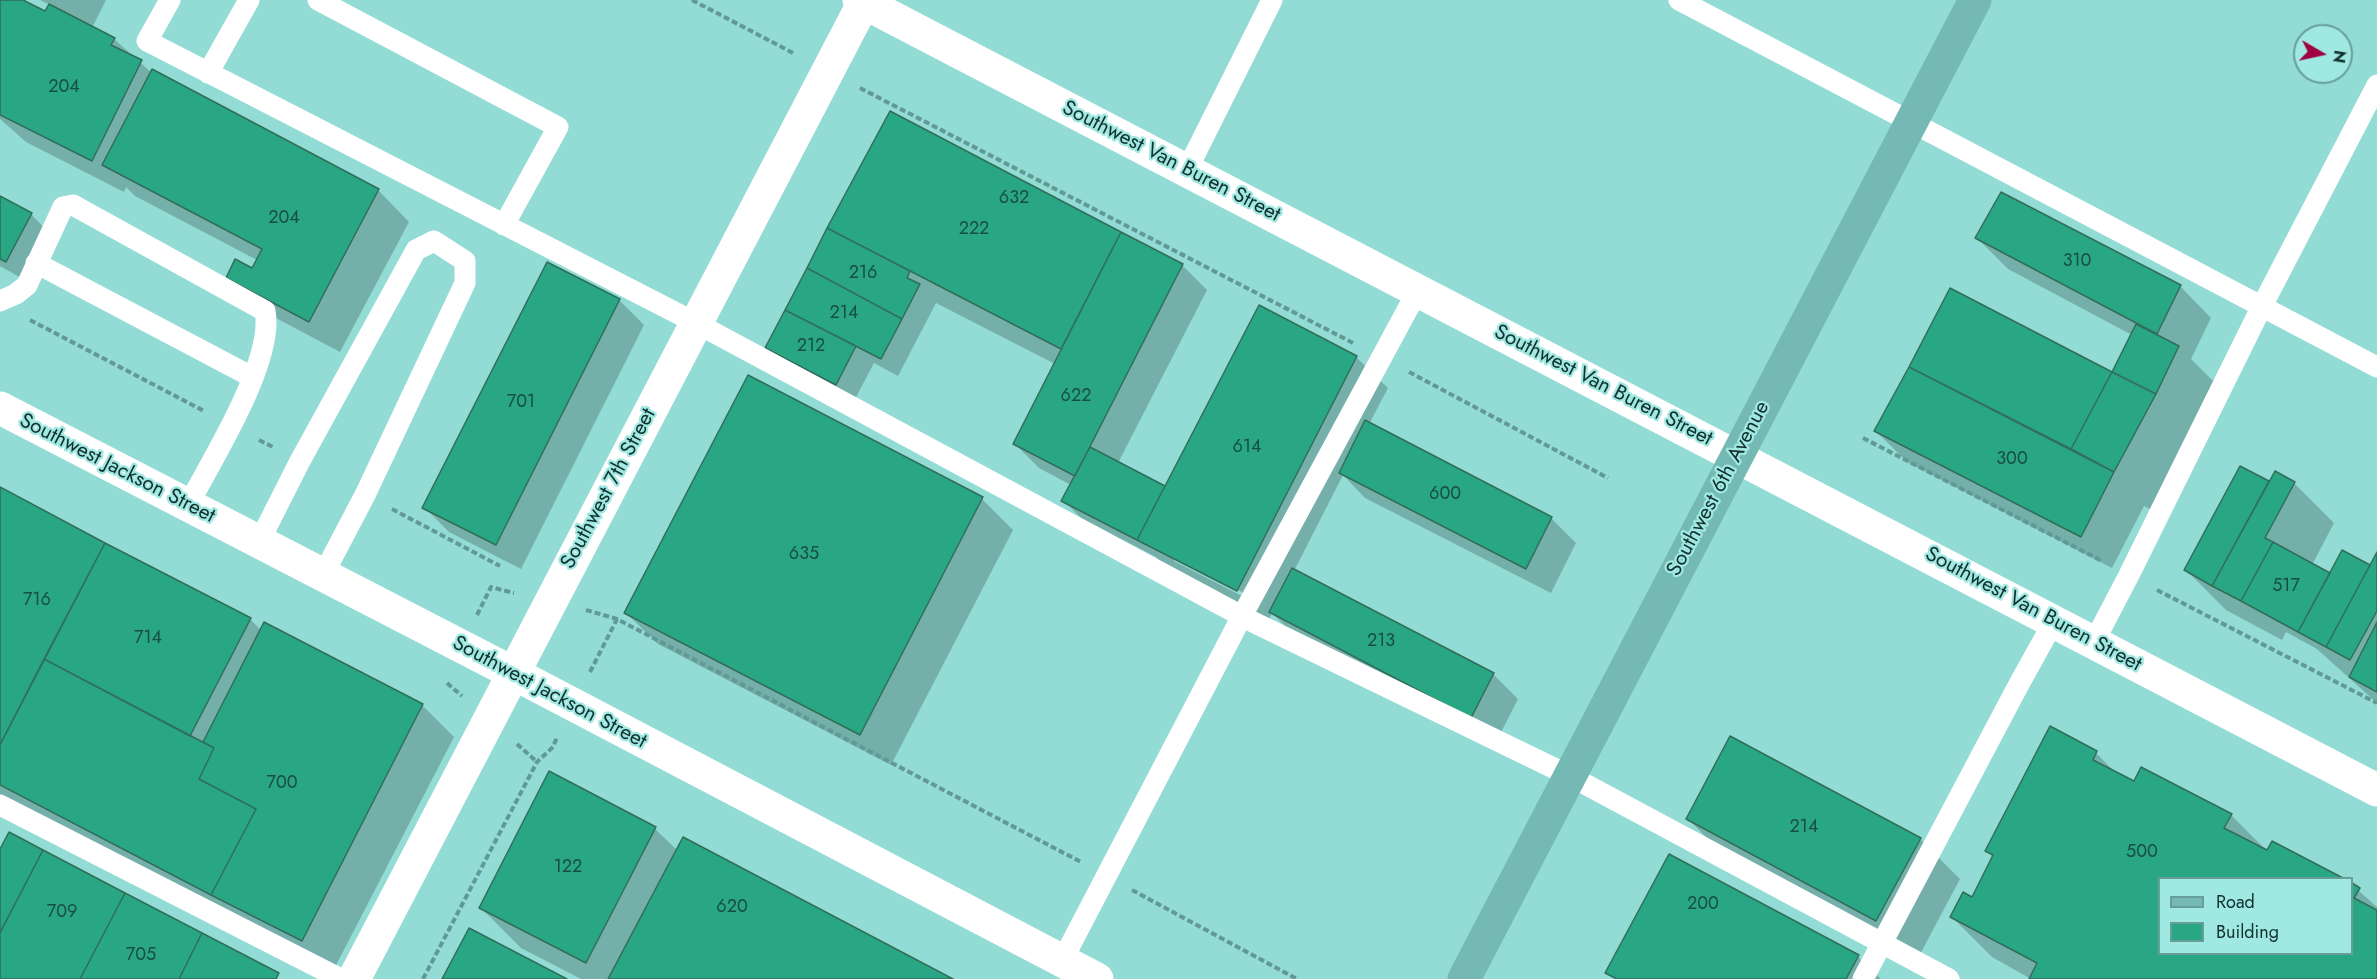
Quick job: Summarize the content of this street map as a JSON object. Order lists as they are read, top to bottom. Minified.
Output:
{"streets":{"main road":["Southwest 6th Avenue"],"street":["Southwest Van Buren Street","Southwest Jackson Street","Southwest 7th Street"]},"crossings":[["Southwest Van Buren Street","Southwest 7th Street"],["Southwest Van Buren Street","Southwest 6th Avenue"],["Southwest Jackson Street","Southwest 7th Street"]],"house_numbers":["204","632","204","222","310","216","214","212","622","701","614","300","600","635","517","716","714","213","700","214","500","122","200","620","709","705"],"legend":["Road","Building"],"north":"right"}
